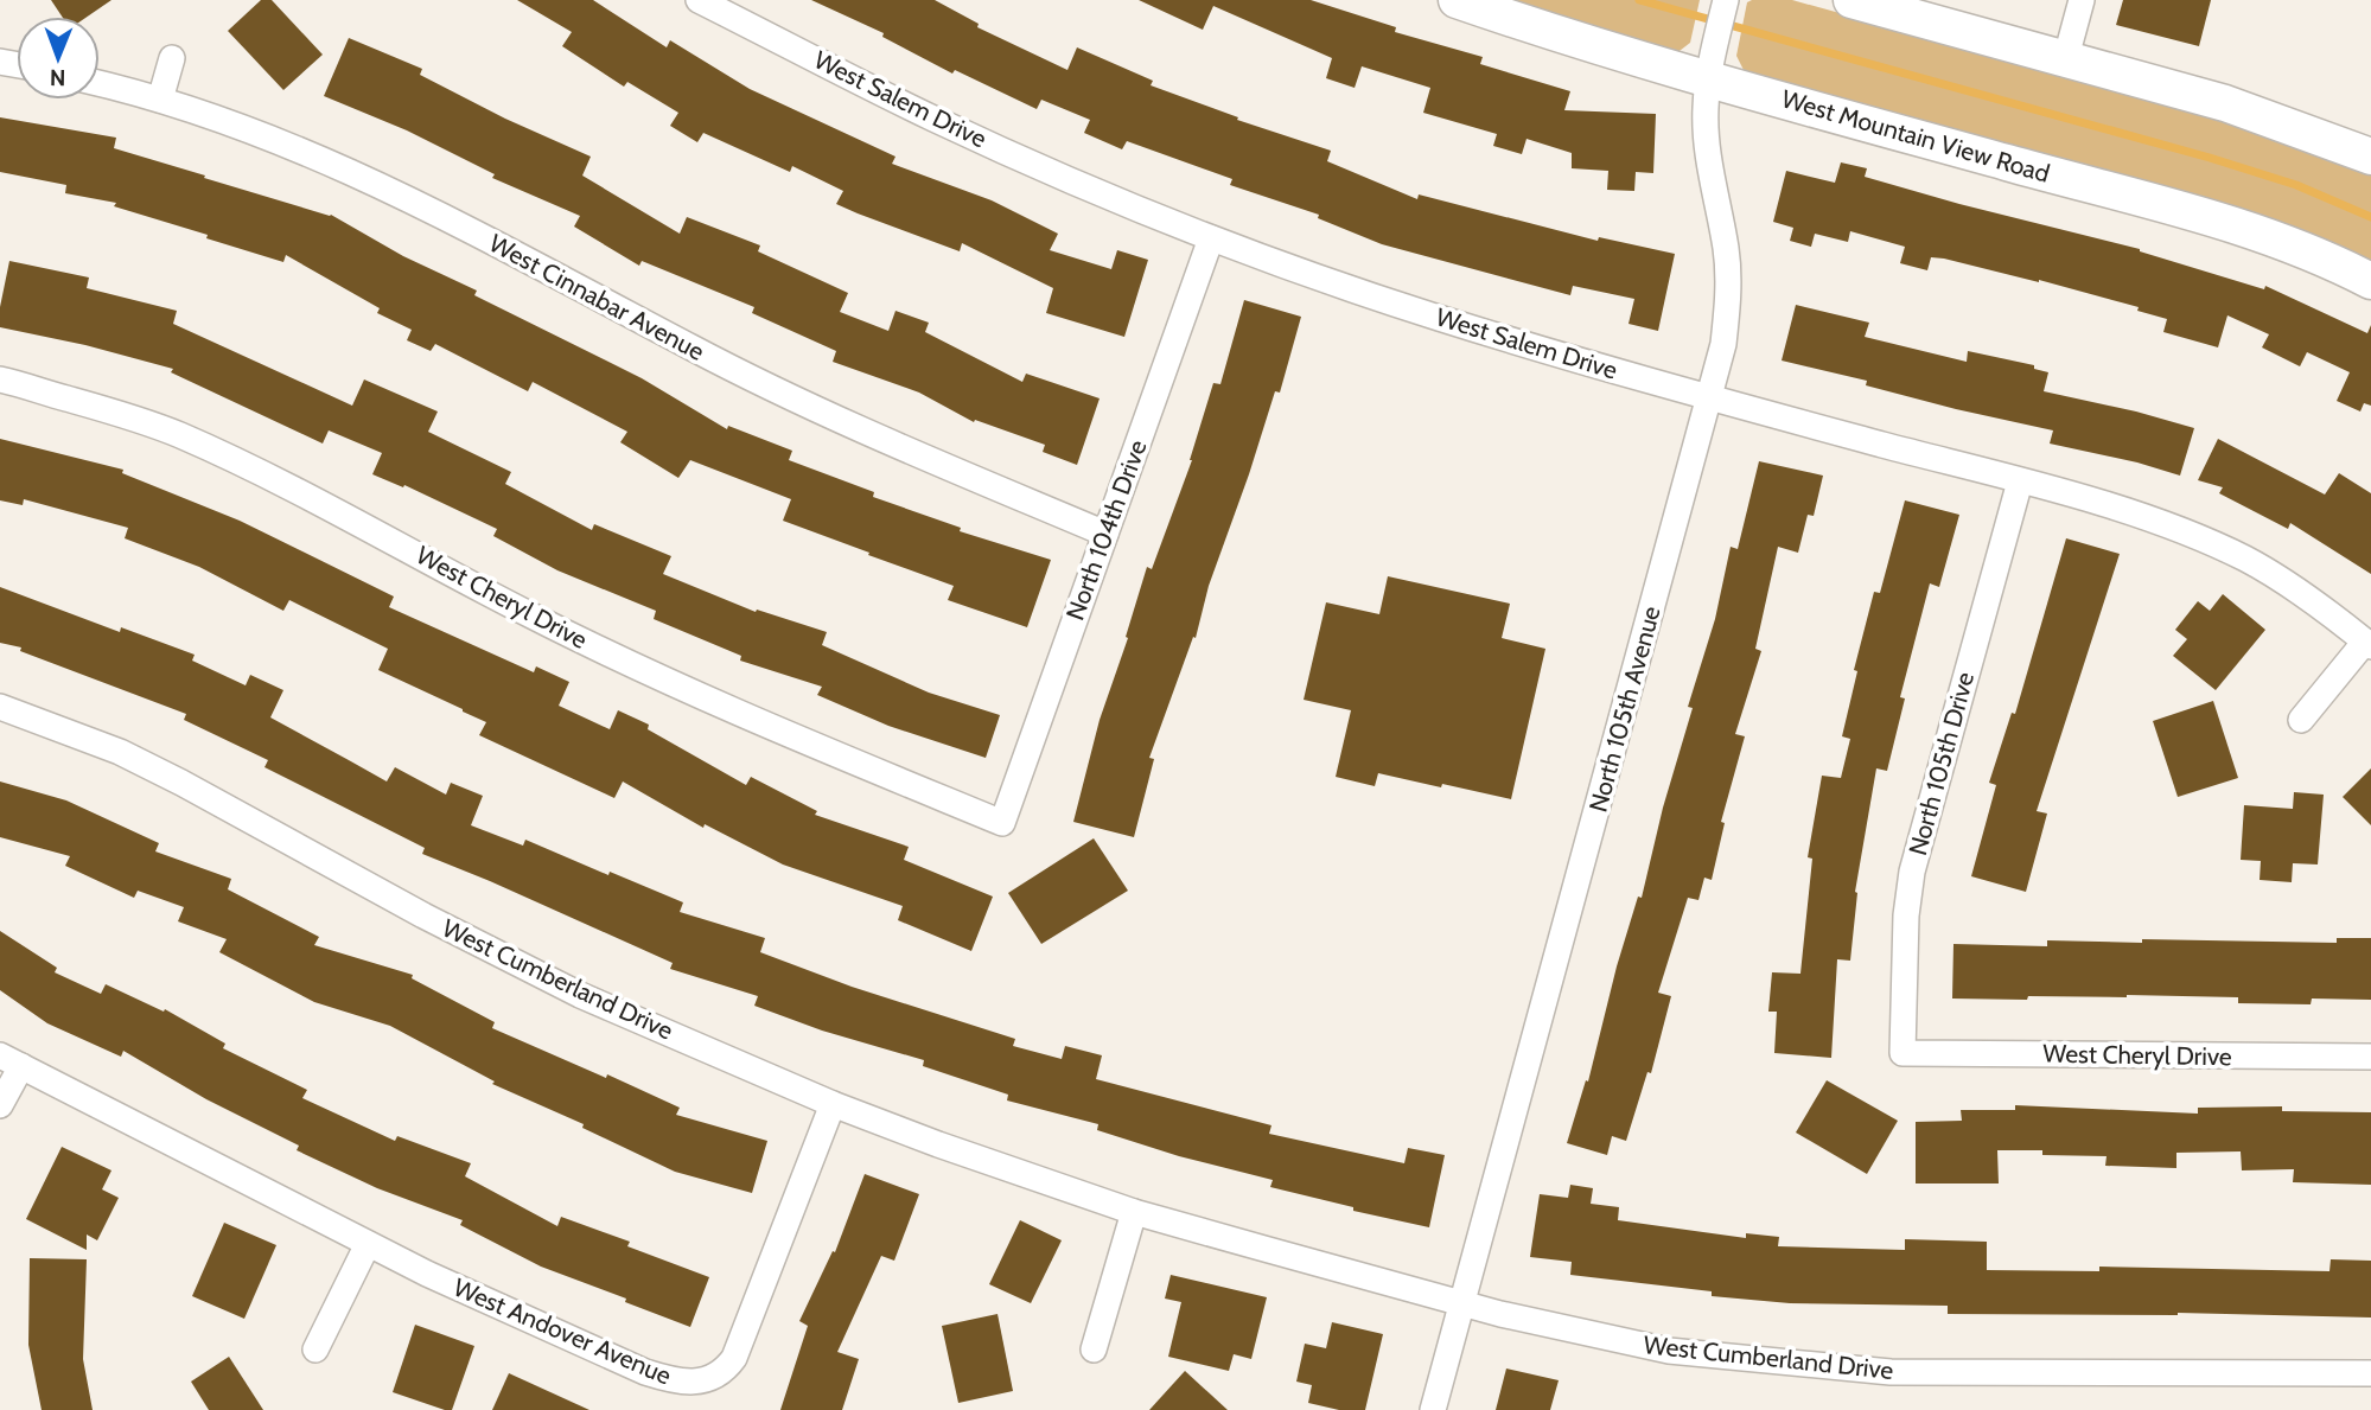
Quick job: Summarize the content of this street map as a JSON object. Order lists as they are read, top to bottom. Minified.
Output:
{"streets":{"street":["West Salem Drive","West Mountain View Road","West Cinnabar Avenue","North 104th Drive","West Cheryl Drive","North 105th Avenue","North 105th Drive","West Cumberland Drive","West Andover Avenue"]},"crossings":[["West Salem Drive","North 104th Drive"],["West Salem Drive","North 105th Avenue"],["West Salem Drive","North 105th Drive"],["West Mountain View Road","North 105th Avenue"],["West Cinnabar Avenue","North 104th Drive"],["North 104th Drive","West Cheryl Drive"],["West Cheryl Drive","North 105th Drive"],["North 105th Avenue","West Cumberland Drive"],["West Cumberland Drive","West Andover Avenue"]],"north":"bottom"}
